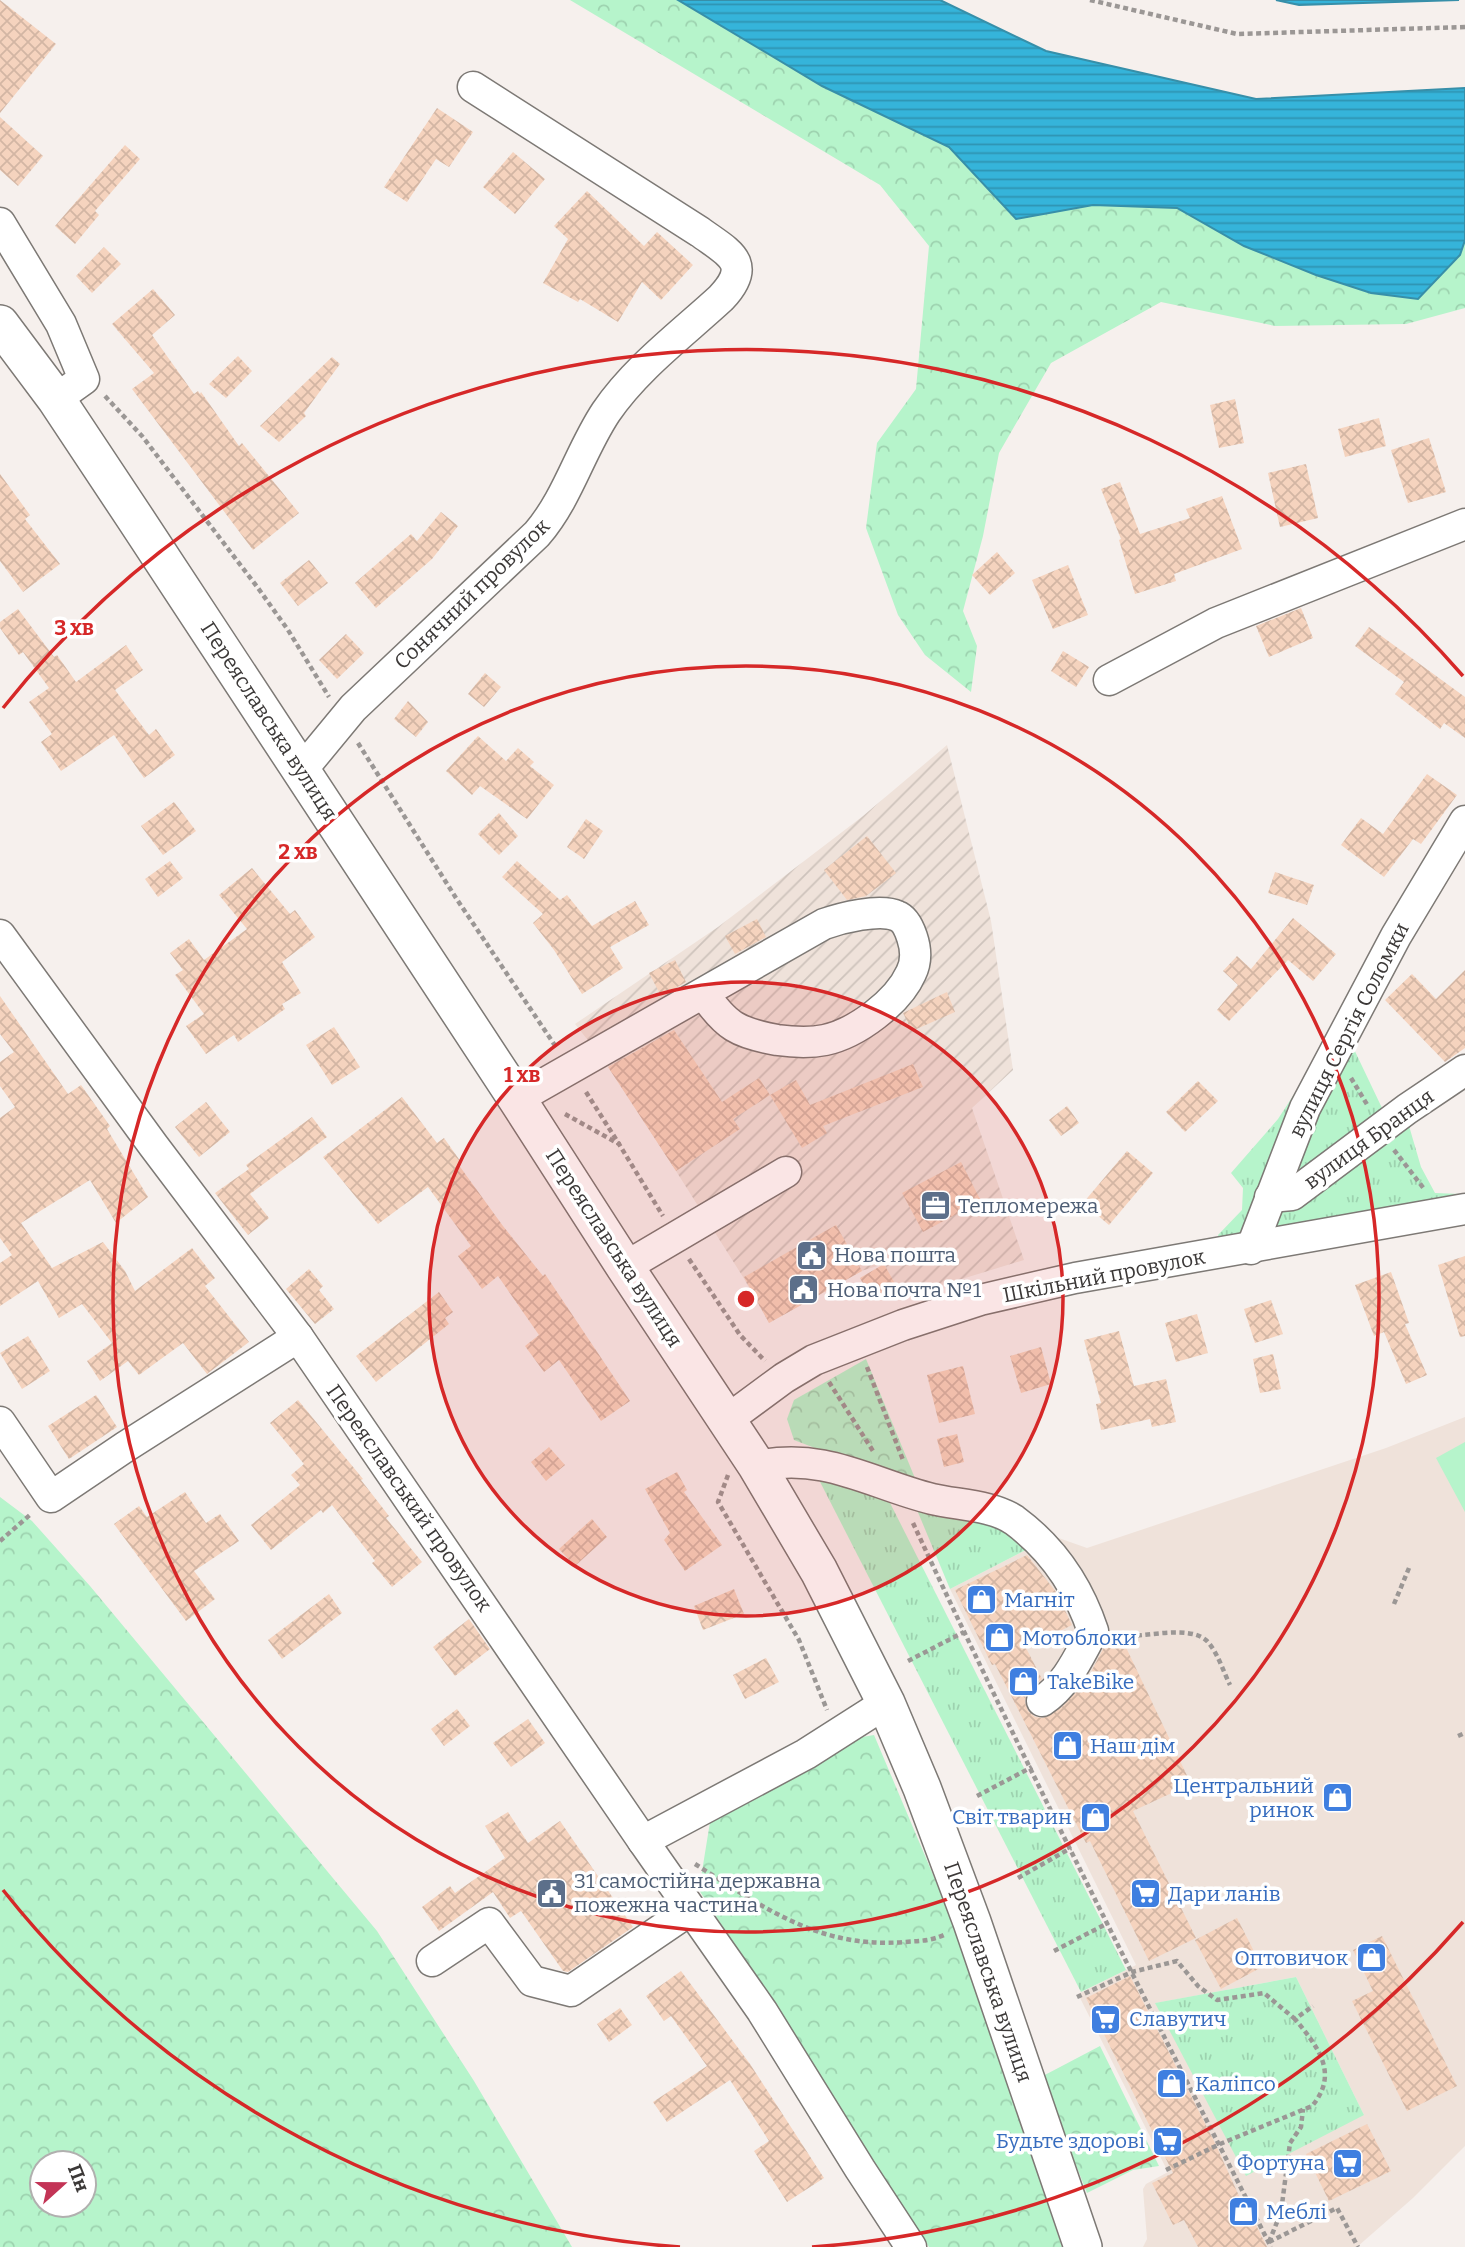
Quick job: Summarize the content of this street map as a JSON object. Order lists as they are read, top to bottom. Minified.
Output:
{"streets":{"main road":["Переяславська вулиця"],"street":["Сонячний провулок","вулиця Сергія Соломки","вулиця Бранця","Шкільний провулок","Переяславський провулок"]},"crossings":[["Сонячний провулок","Переяславська вулиця"],["Переяславська вулиця","Шкільний провулок"],["вулиця Сергія Соломки","вулиця Бранця"],["вулиця Сергія Соломки","Шкільний провулок"]],"places":{"office":["Тепломережа"],"public building":["Нова пошта","Нова почта №1","31 самостійна державна пожежна частина"],"shop":["Магніт","Мотоблоки","TakeBike","Наш дім","Центральний ринок","Світ тварин","Оптовичок","Каліпсо","Меблі"],"supermarket":["Дари ланів","Славутич","Будьте здорові","Фортуна"]},"north":"right","rings":["3 хв","2 хв","1 хв"]}
